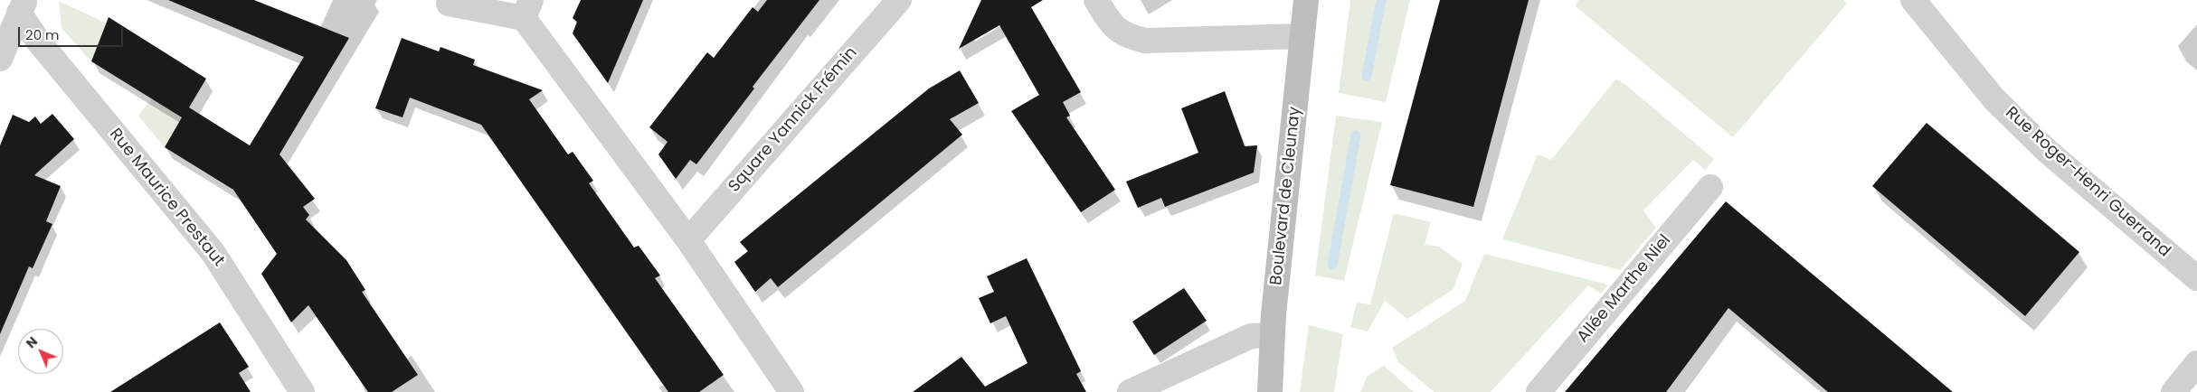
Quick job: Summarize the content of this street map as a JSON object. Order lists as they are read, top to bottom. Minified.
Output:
{"streets":{"main road":["Boulevard de Cleunay"],"street":["Square Yannick Frémin","Rue Roger-Henri Guerrand","Rue Maurice Prestaut","Allée Marthe Niel"]},"scale_bar":"20 m","north":"top left"}
